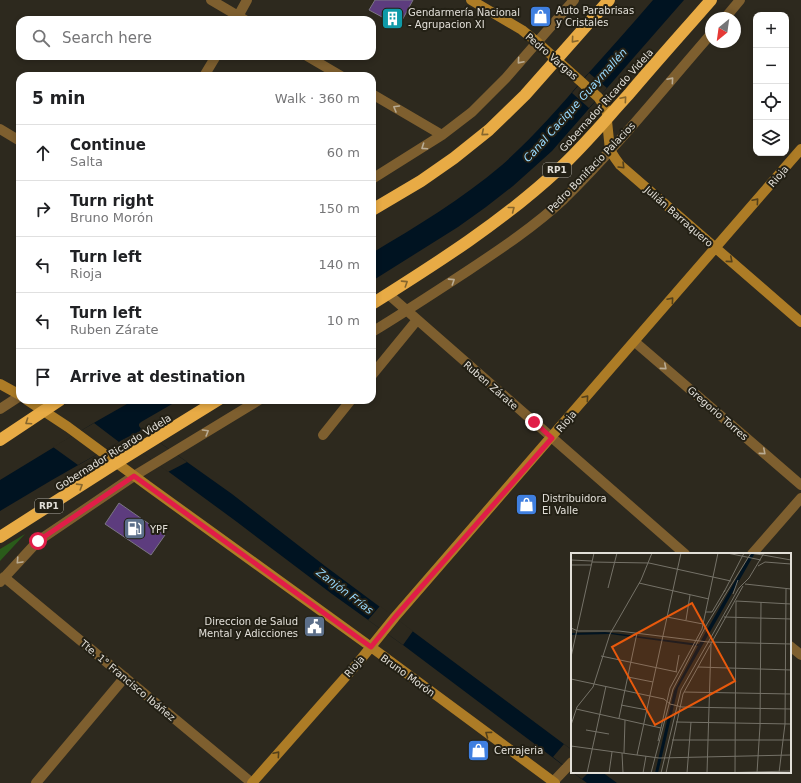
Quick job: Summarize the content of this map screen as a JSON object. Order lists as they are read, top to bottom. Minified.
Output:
{"streets":{"highway":["Gobernador Ricardo Videla","RP1"],"street":["Pedro Vargas","Pedro Bonifacio Palacios","Rioja","Julián Barraquero","Ruben Zárate","Gregorio Torres","Bruno Morón","Tte. 1° Francisco Ibáñez"]},"crossings":[["Pedro Vargas","Gobernador Ricardo Videla"],["Gobernador Ricardo Videla","Ruben Zárate"],["Gobernador Ricardo Videla","Bruno Morón"],["Pedro Bonifacio Palacios","Julián Barraquero"],["Pedro Bonifacio Palacios","Ruben Zárate"],["Rioja","Julián Barraquero"],["Rioja","Ruben Zárate"],["Rioja","Gregorio Torres"],["Rioja","Bruno Morón"],["Rioja","Tte. 1° Francisco Ibáñez"]],"one_way":["Pedro Bonifacio Palacios","Rioja","Julián Barraquero","Gregorio Torres","Bruno Morón"],"water":["Canal Cacique Guaymallén","Zanjón Frías"],"places":{"shop":["Auto Parabrisas y Cristales","Distribuidora El Valle","Cerrajeria"],"building":["Gendarmería Nacional - Agrupacion XI"],"fuel station":["YPF"],"public building":["Direccion de Salud Mental y Adicciones"]},"north":"bottom left","page":{"map_buttons":["+","−"],"search":"Search here","heading":["5 min","Walk · 360 m"],"list":[["Continue","Salta","60 m"],["Turn right","Bruno Morón","150 m"],["Turn left","Rioja","140 m"],["Turn left","Ruben Zárate","10 m"],"Arrive at destination"]}}
